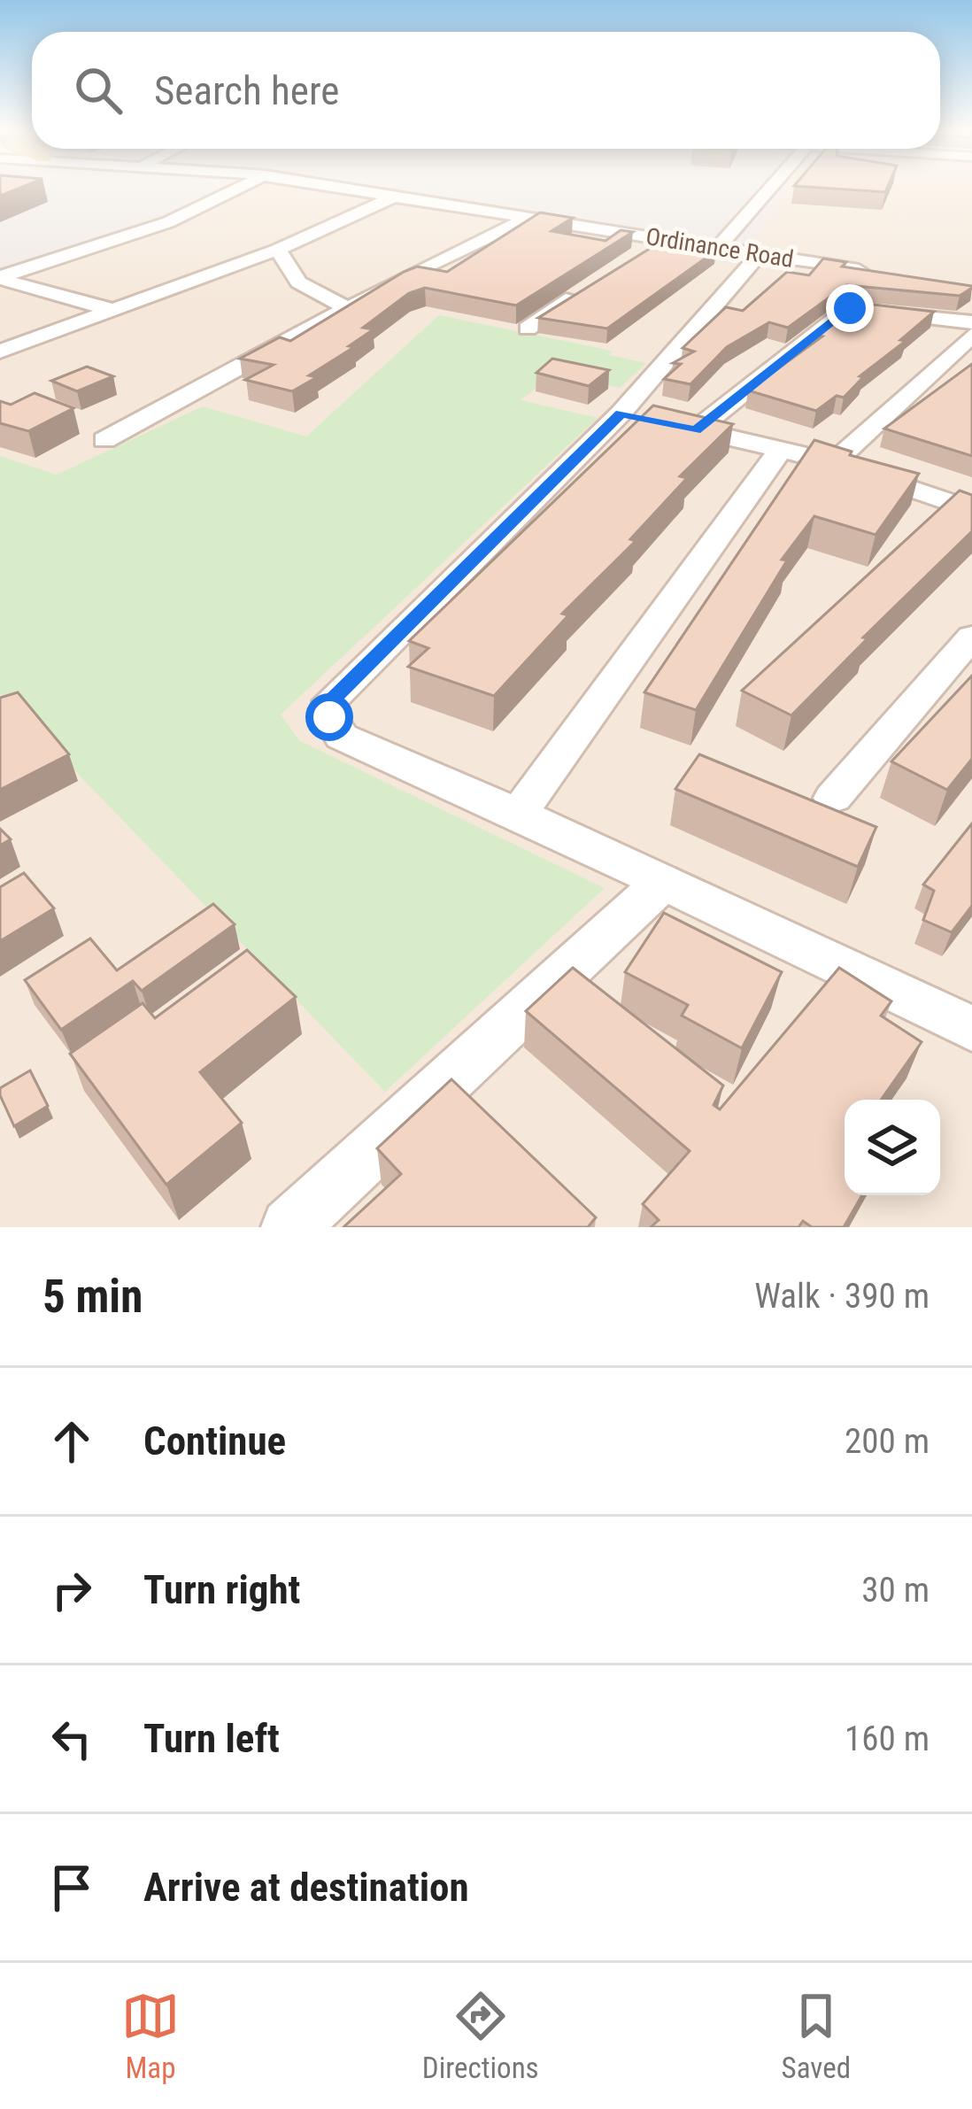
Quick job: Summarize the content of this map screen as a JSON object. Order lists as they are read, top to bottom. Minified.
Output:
{"streets":{"street":["Ordinance Road"]},"page":{"search":"Search here","heading":["5 min","Walk · 390 m"],"list":[["Continue","200 m"],["Turn right","30 m"],["Turn left","160 m"],"Arrive at destination"],"nav":["Map","Directions","Saved"]}}
